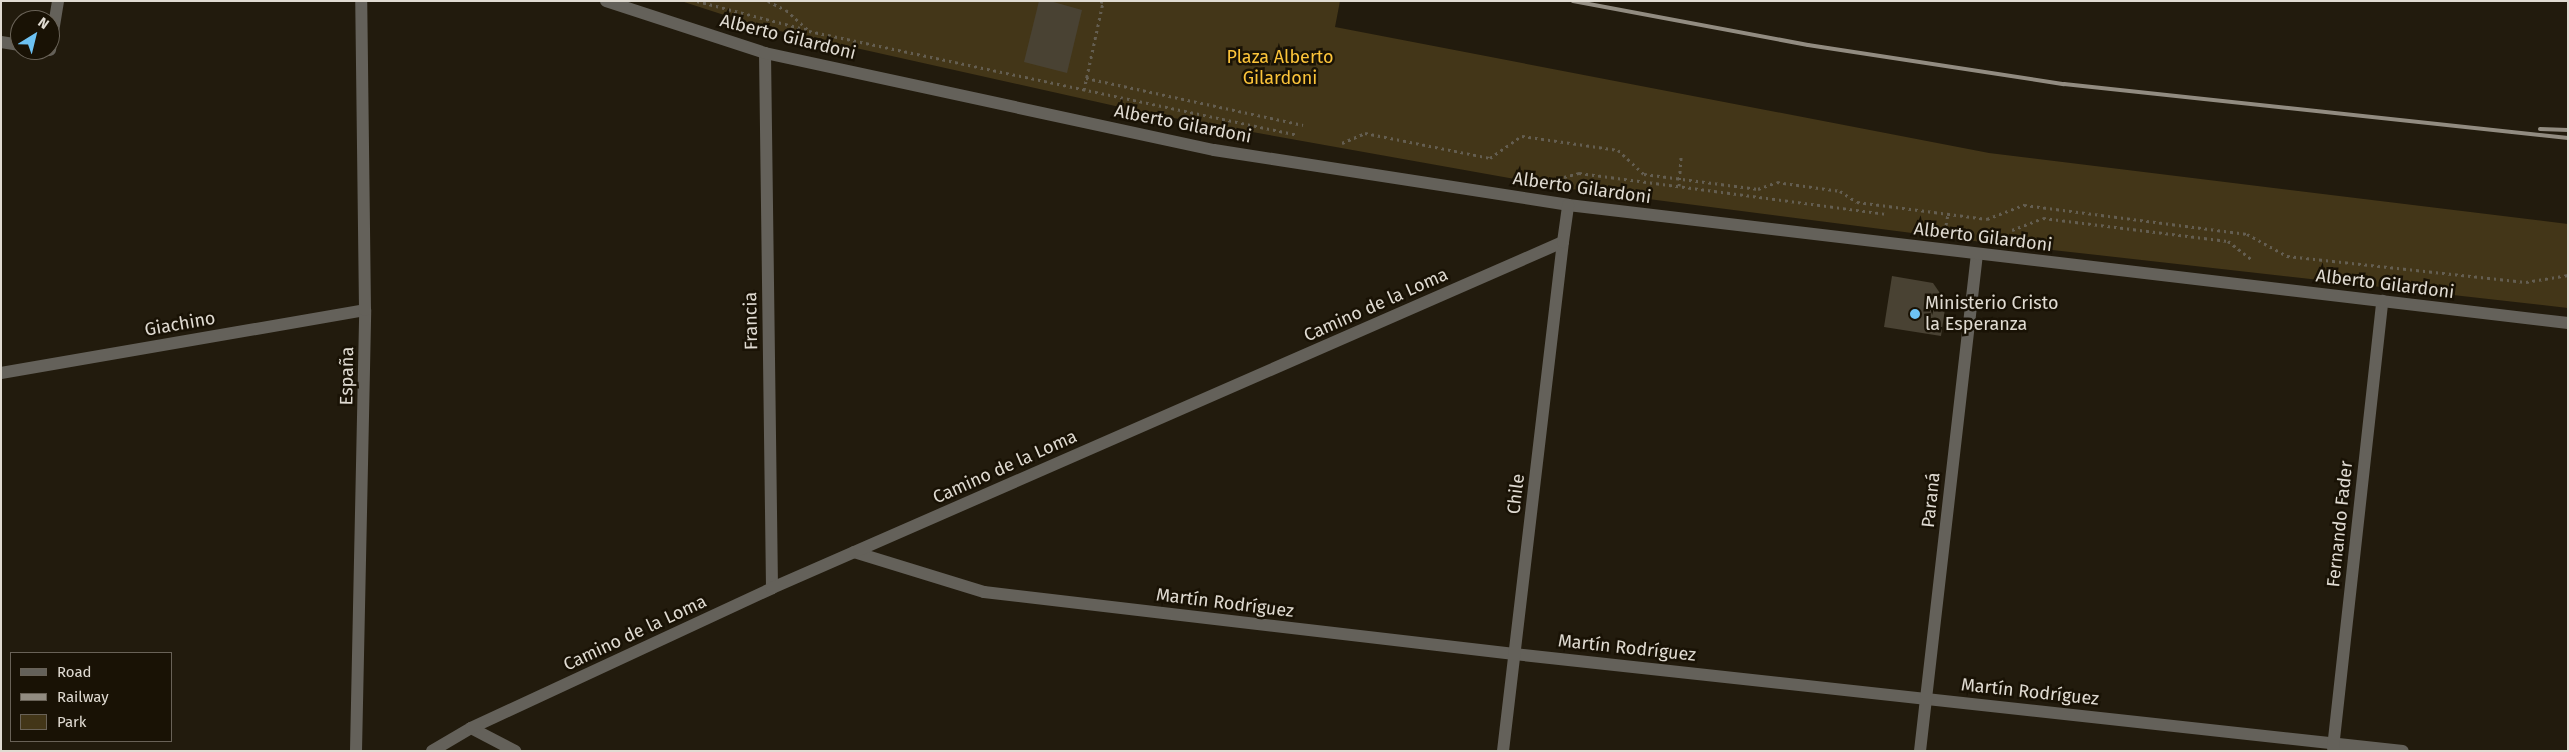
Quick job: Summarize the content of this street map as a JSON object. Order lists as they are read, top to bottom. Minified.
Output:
{"streets":{"street":["Alberto Gilardoni","Camino de la Loma","Francia","Giachino","España","Chile","Paraná","Fernando Fader","Martín Rodríguez"]},"crossings":[["Alberto Gilardoni","Francia"],["Alberto Gilardoni","Paraná"],["Alberto Gilardoni","Fernando Fader"],["Camino de la Loma","Francia"],["Camino de la Loma","Chile"],["Camino de la Loma","Martín Rodríguez"],["Giachino","España"],["Chile","Martín Rodríguez"],["Paraná","Martín Rodríguez"],["Fernando Fader","Martín Rodríguez"]],"parks":["Plaza Alberto Gilardoni"],"places":["Ministerio Cristo la Esperanza"],"legend":["Road","Railway","Park"],"north":"top right"}
